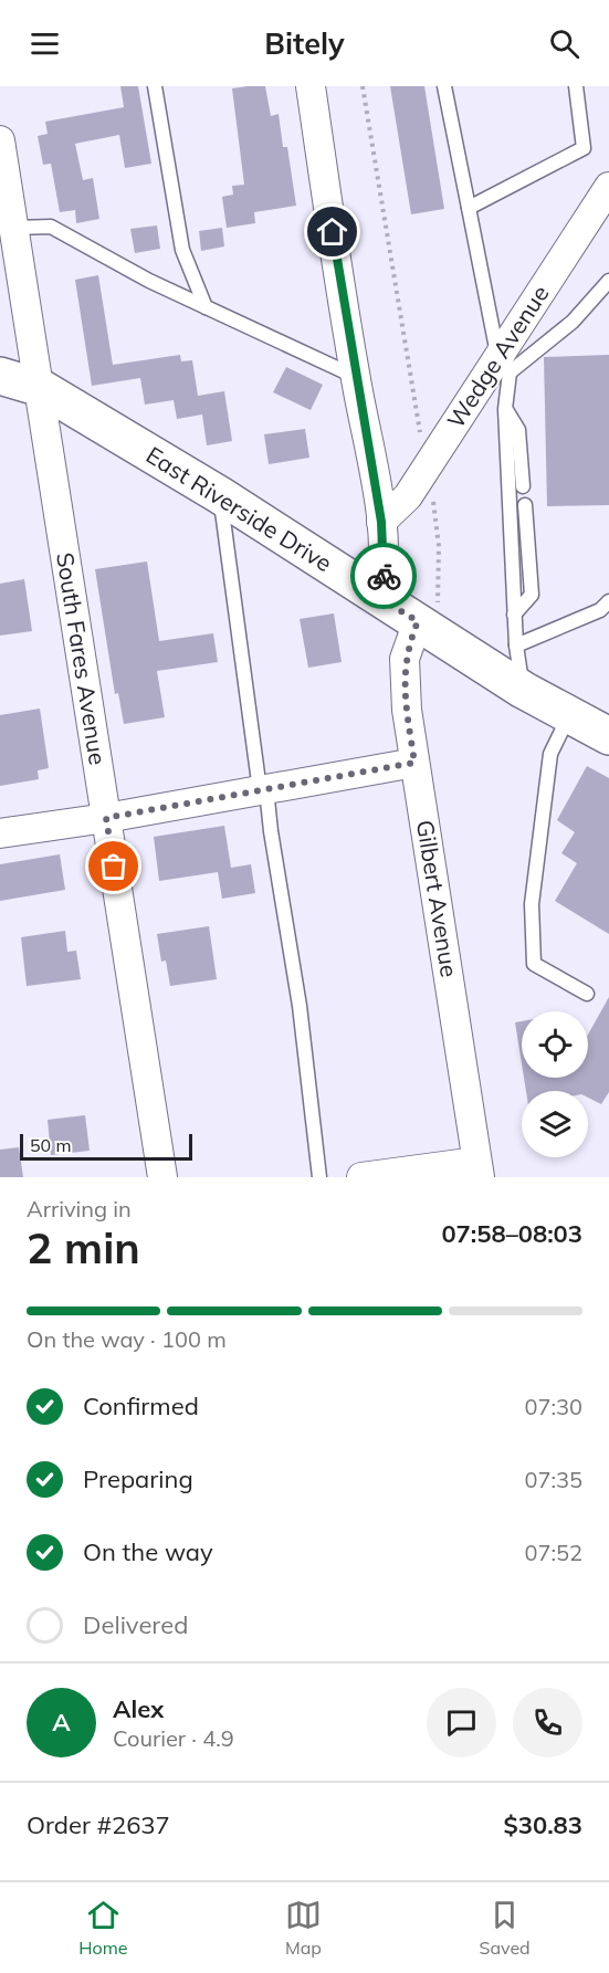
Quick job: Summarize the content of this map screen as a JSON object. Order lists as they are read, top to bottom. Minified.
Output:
{"streets":{"street":["Wedge Avenue","East Riverside Drive","South Fares Avenue","Gilbert Avenue"]},"crossings":[["East Riverside Drive","South Fares Avenue"],["East Riverside Drive","Gilbert Avenue"]],"scale_bar":"50 m","page":{"header":"Bitely","scale":"50 m","heading":["2 min","Arriving in","07:58–08:03"],"panel":["Alex","Courier · 4.9","Order #2637","$30.83"],"bar":"On the way · 100 m","list":[["Confirmed","07:30"],["Preparing","07:35"],["On the way","07:52"],"Delivered"],"round":"A","tabs":["Home","Map","Saved"]}}
